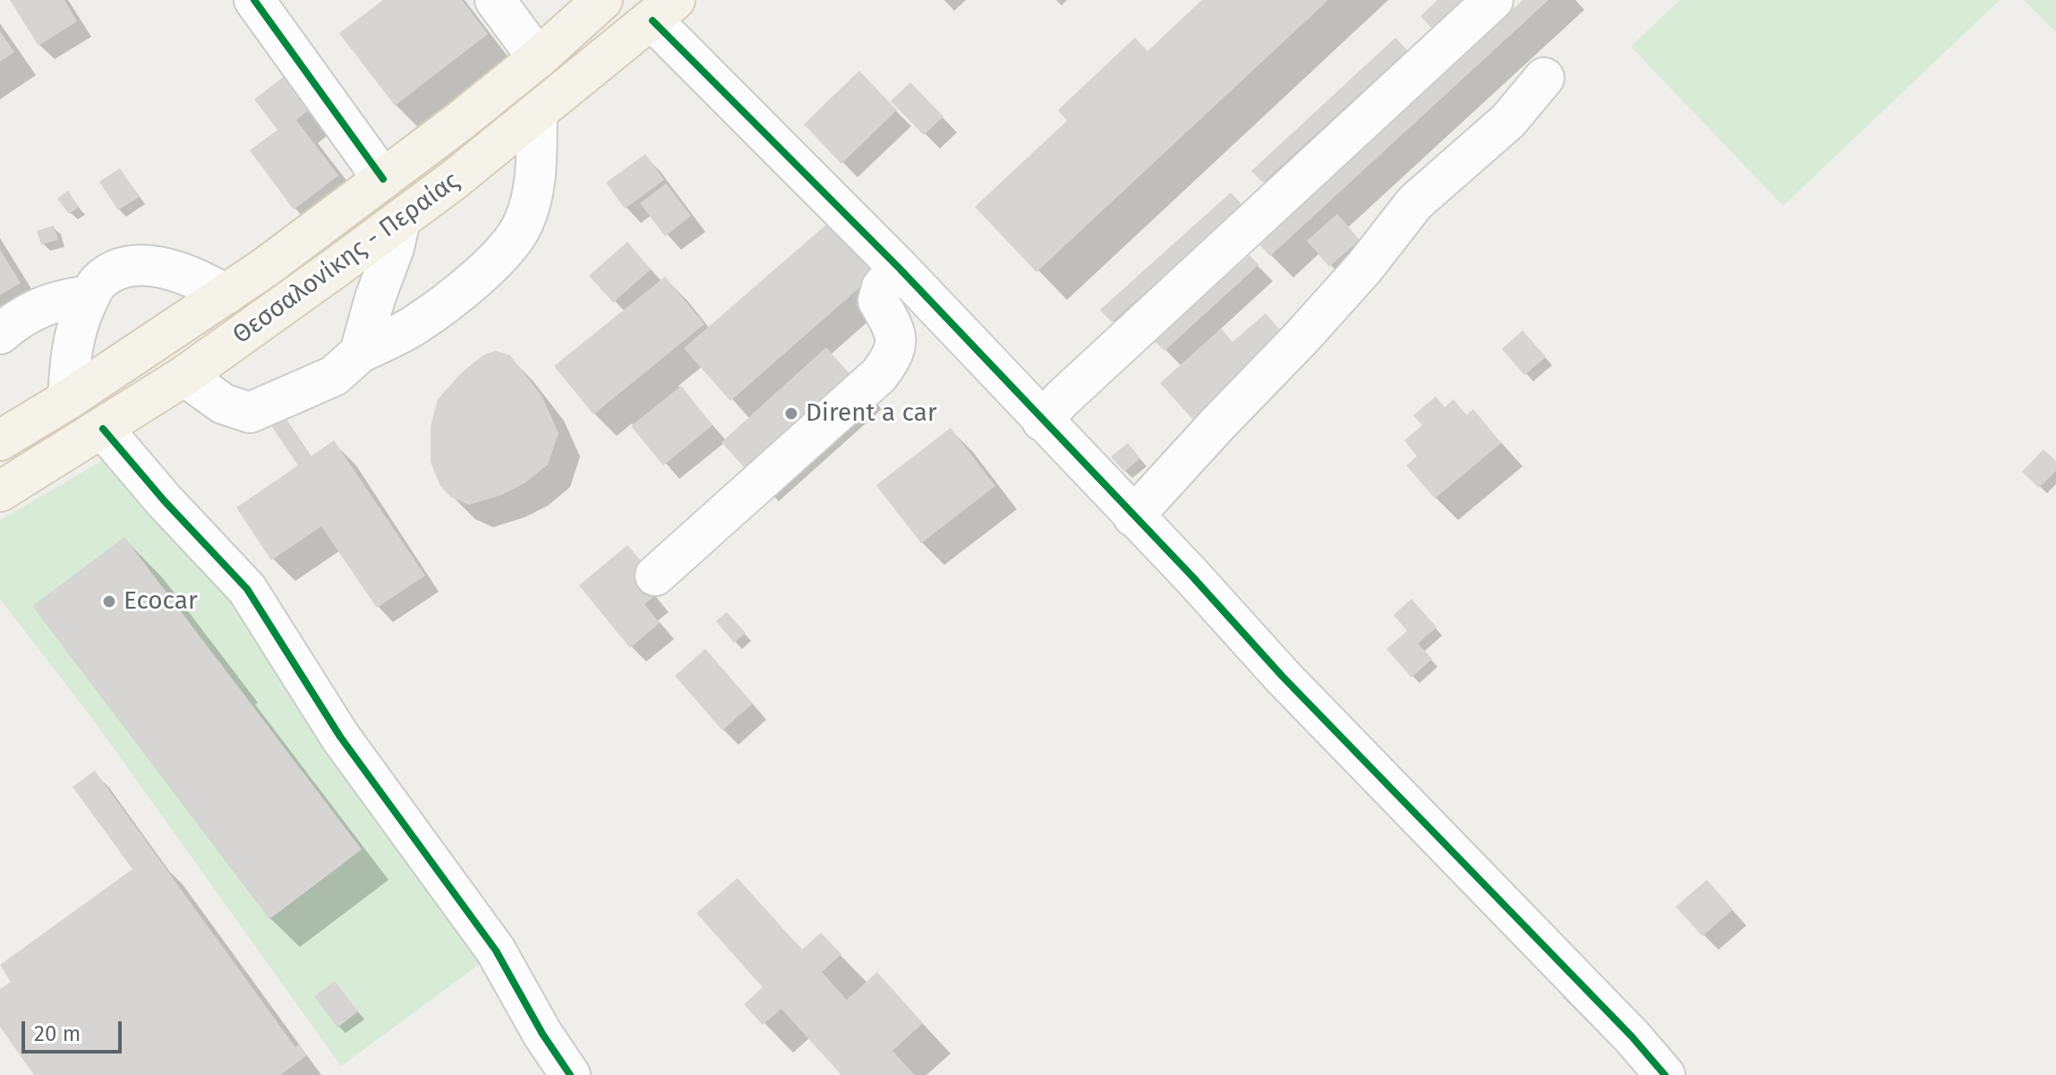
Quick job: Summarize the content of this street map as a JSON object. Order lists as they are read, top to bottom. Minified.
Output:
{"streets":{"main road":["Θεσσαλονίκης - Περαίας"]},"places":["Dirent a car","Ecocar"],"scale_bar":"20 m"}
